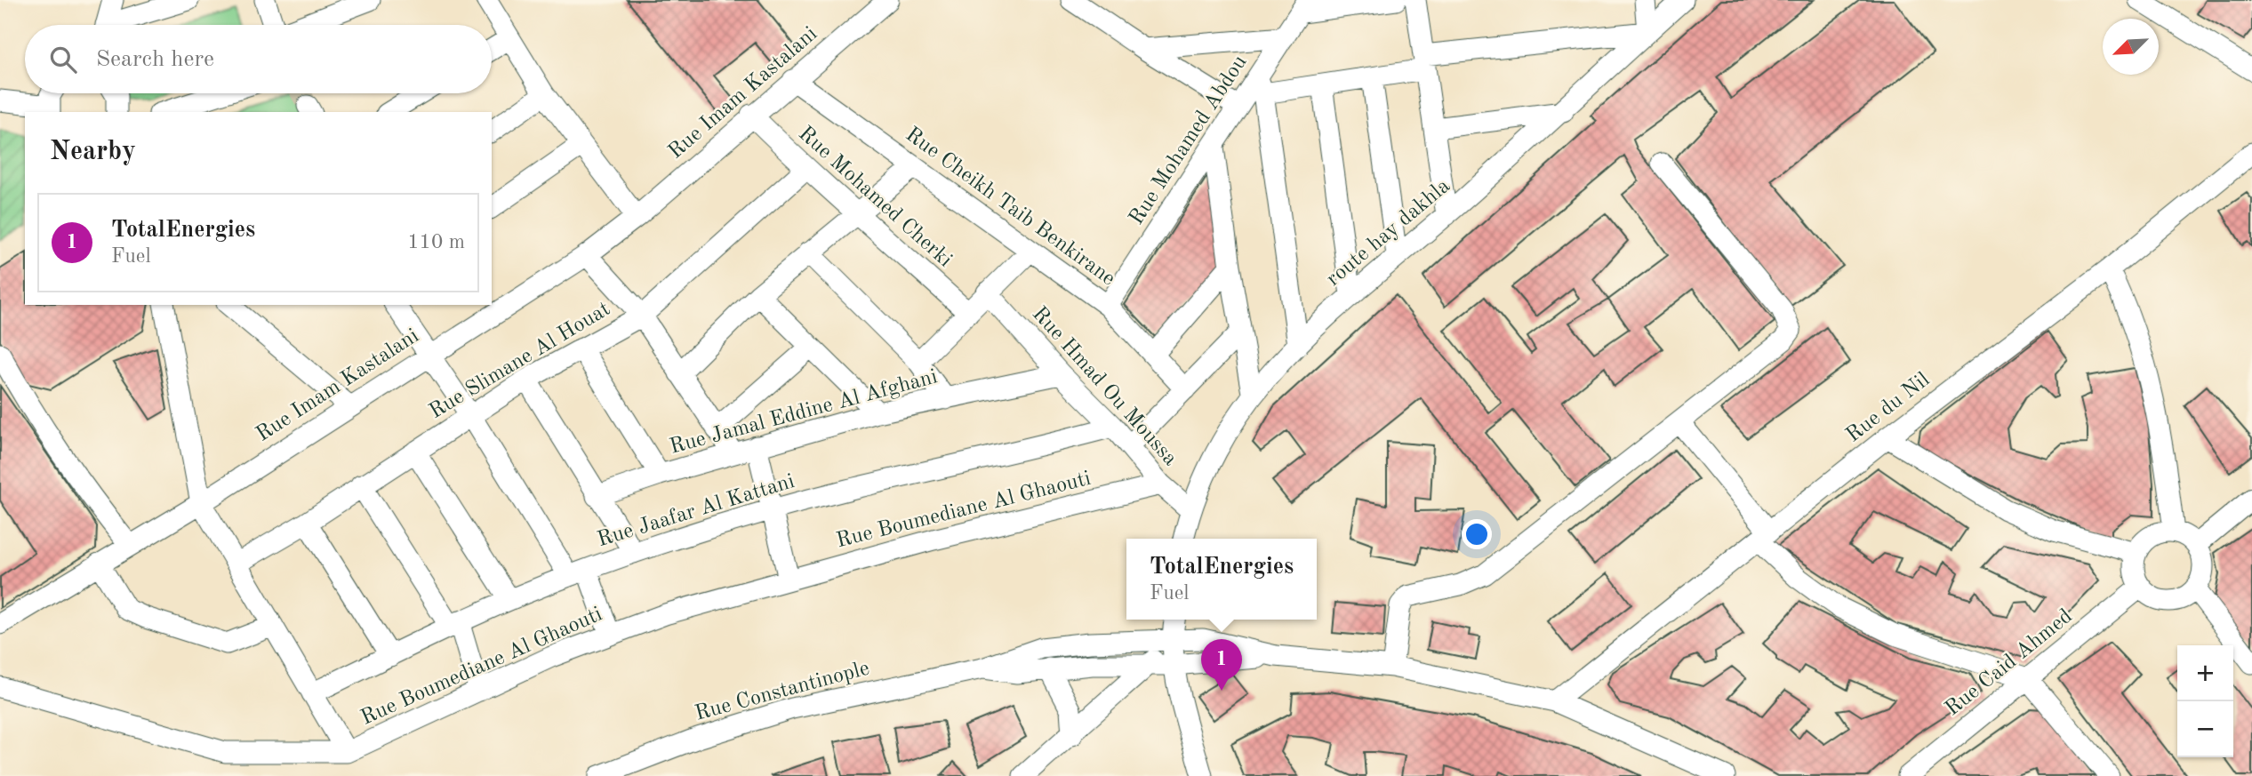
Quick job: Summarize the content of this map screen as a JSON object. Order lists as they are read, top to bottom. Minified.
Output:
{"streets":{"street":["Rue Imam Kastalani","Rue Mohamed Abdou","Rue Mohamed Cherki","Rue Cheikh Taib Benkirane","route hay dakhla","Rue Slimane Al Houat","Rue Hmad Ou Moussa","Rue du Nil","Rue Jamal Eddine Al Afghani","Rue Boumediane Al Ghaouti","Rue Jaafar Al Kattani","Rue Caid Ahmed","Rue Constantinople"]},"crossings":[["Rue Imam Kastalani","Rue Mohamed Cherki"],["Rue Imam Kastalani","Rue Cheikh Taib Benkirane"],["Rue Mohamed Abdou","Rue Cheikh Taib Benkirane"],["Rue Mohamed Cherki","Rue Slimane Al Houat"],["route hay dakhla","Rue Hmad Ou Moussa"],["Rue Hmad Ou Moussa","Rue Jamal Eddine Al Afghani"],["Rue Hmad Ou Moussa","Rue Boumediane Al Ghaouti"],["Rue Hmad Ou Moussa","Rue Jaafar Al Kattani"]],"north":"bottom left","page":{"search":"Search here","heading":"Nearby","list":[{"mark":"1","name":"TotalEnergies","note":"Fuel","value":"110 m"}],"popup":["TotalEnergies","Fuel"],"pins":"1","map_buttons":["+","−"]}}
